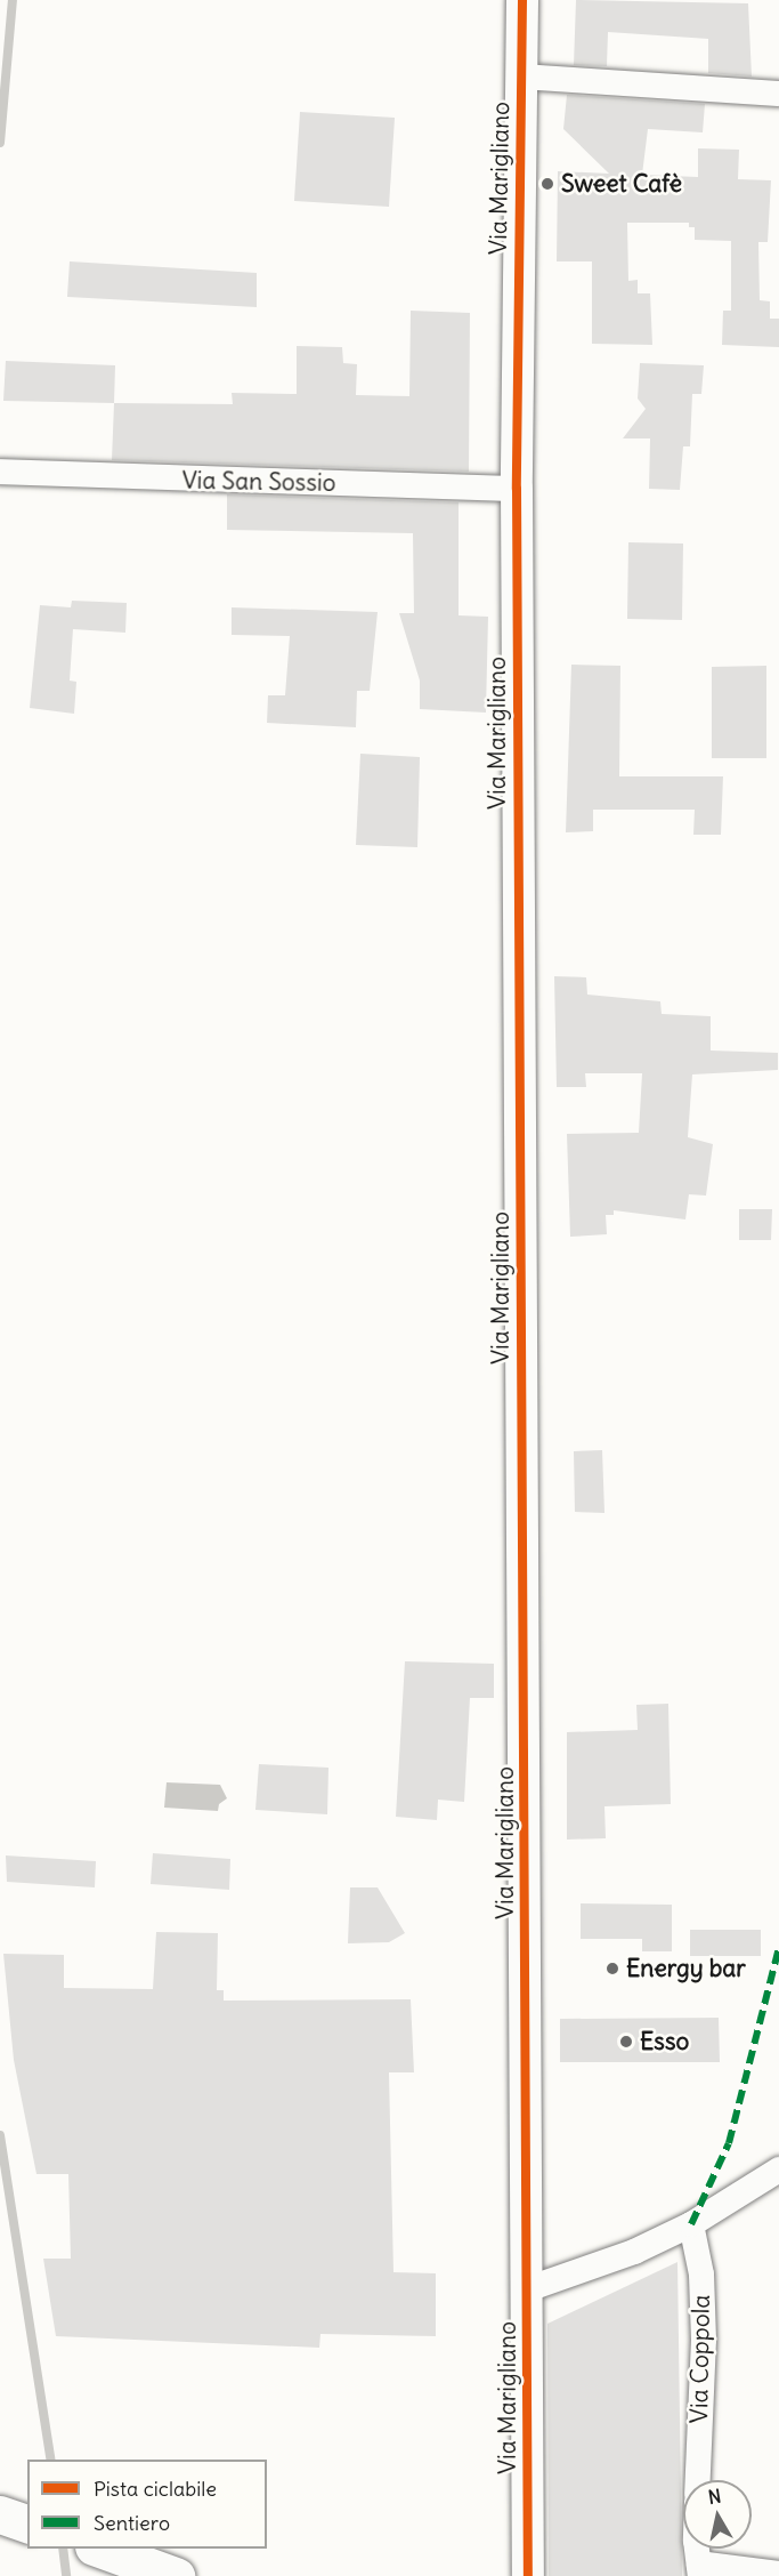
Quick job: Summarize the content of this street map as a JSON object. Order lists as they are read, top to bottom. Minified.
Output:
{"streets":{"street":["Via Marigliano","Via San Sossio","Via Coppola"]},"crossings":[["Via Marigliano","Via San Sossio"]],"places":["Sweet Cafè","Energy bar","Esso"],"legend":["Pista ciclabile","Sentiero"],"north":"top"}
